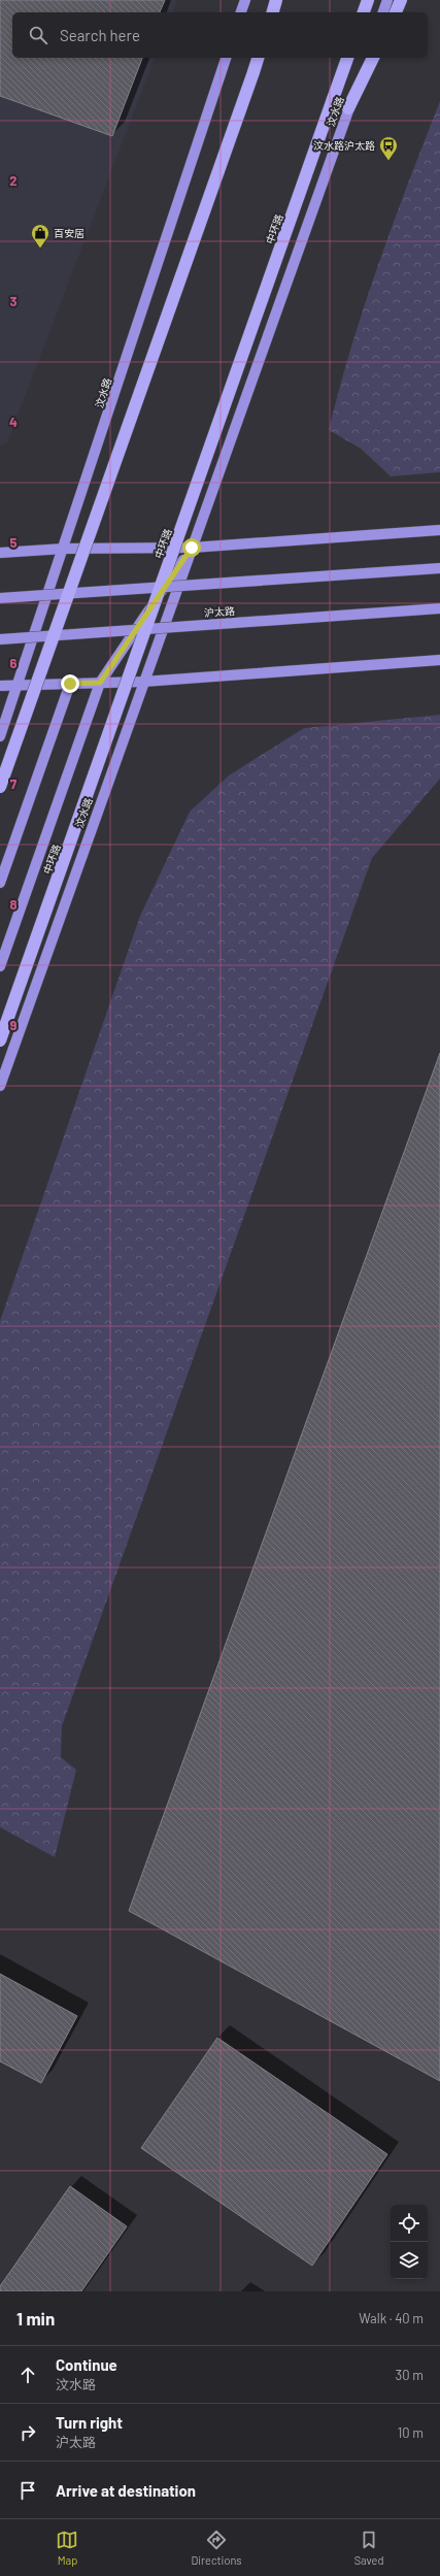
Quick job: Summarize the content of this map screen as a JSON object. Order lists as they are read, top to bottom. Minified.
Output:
{"streets":{"highway":["中环路"],"main road":["汶水路","沪太路"]},"places":{"bus stop":["汶水路沪太路"],"shop":["百安居"]},"page":{"search":"Search here","heading":["1 min","Walk · 40 m"],"list":[["Continue","汶水路","30 m"],["Turn right","沪太路","10 m"],"Arrive at destination"],"nav":["Map","Directions","Saved"]},"grid":{"rows":["2","3","4","5","6","7","8","9"]}}
